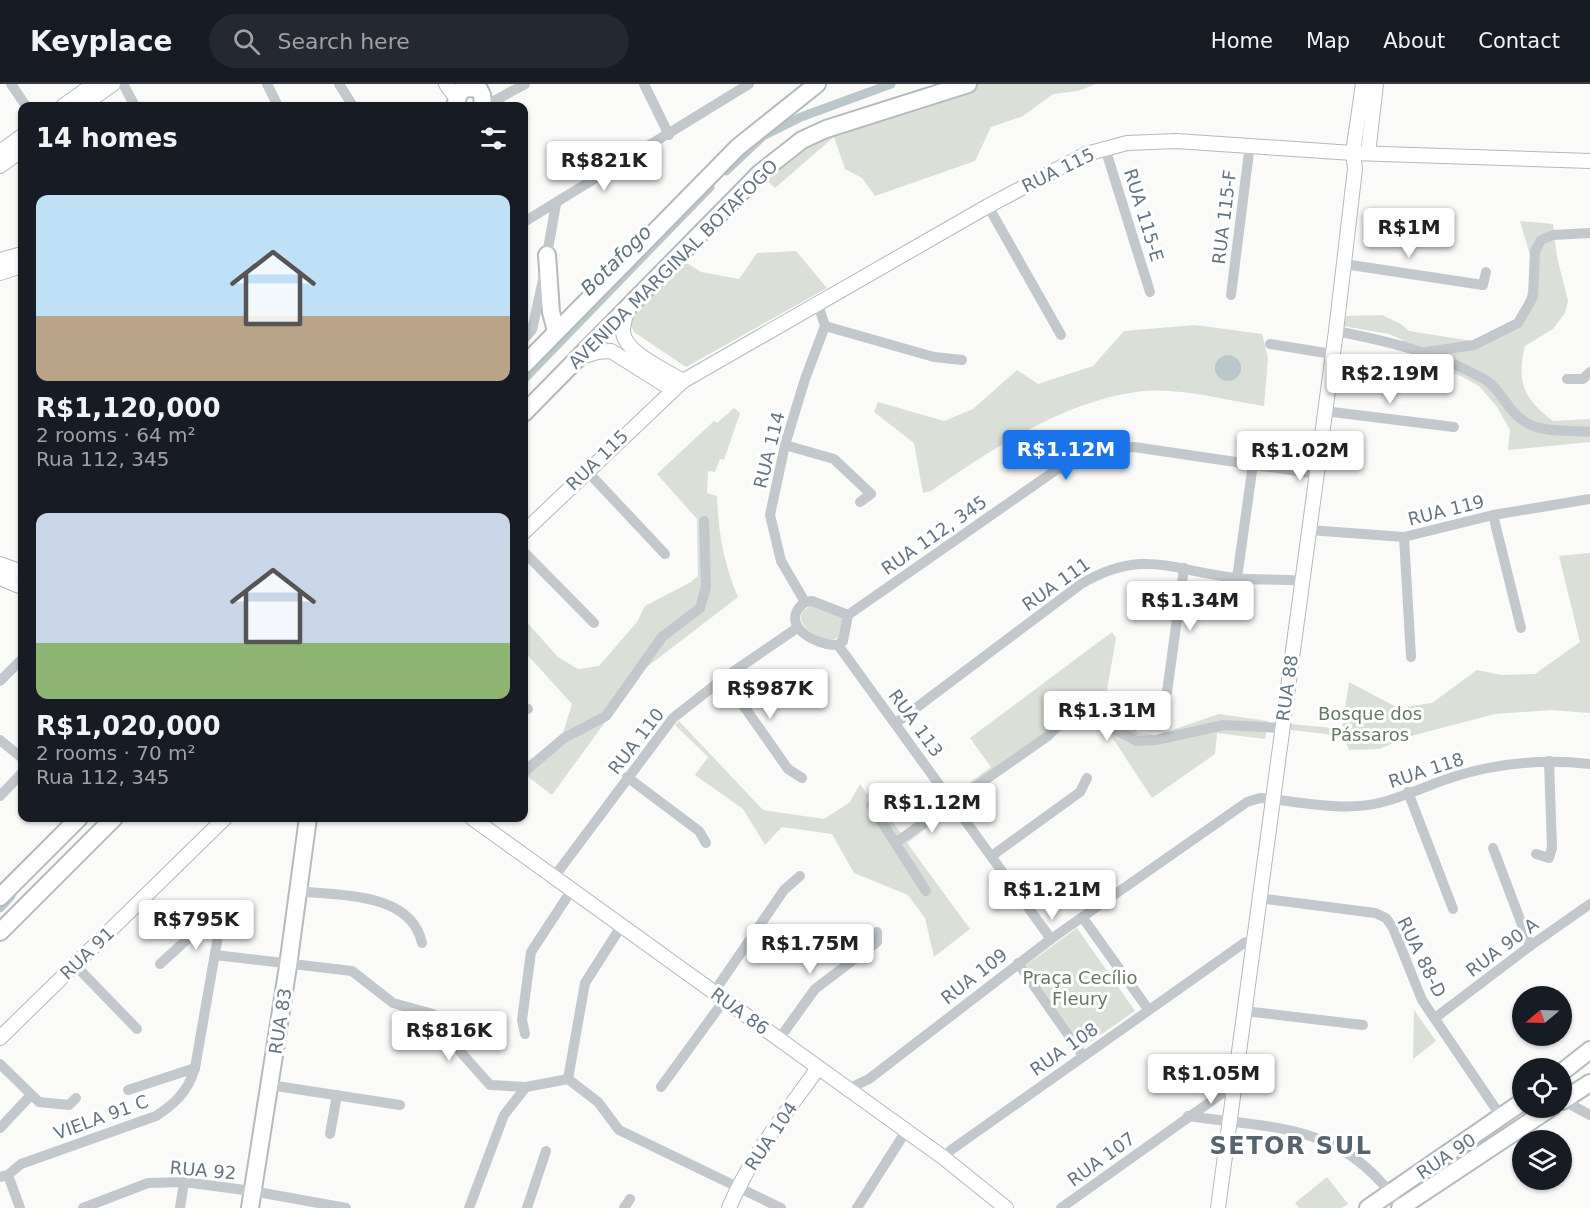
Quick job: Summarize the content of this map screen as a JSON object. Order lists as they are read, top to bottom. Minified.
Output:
{"streets":{"main road":["AVENIDA MARGINAL BOTAFOGO","RUA 83","RUA 90"],"street":["RUA 115","RUA 115-E","RUA 115-F","RUA 114","RUA 119","RUA 112, 345","RUA 111","RUA 88","RUA 113","RUA 110","RUA 118","RUA 90 A","RUA 91","RUA 88-D","RUA 109","RUA 86","RUA 108","VIELA 91 C","RUA 104","RUA 107","RUA 92"]},"crossings":[["RUA 115","RUA 115-E"],["RUA 115","RUA 115-F"],["RUA 115","RUA 88"],["RUA 114","RUA 112, 345"],["RUA 114","RUA 113"],["RUA 114","RUA 110"],["RUA 119","RUA 88"],["RUA 112, 345","RUA 88"],["RUA 112, 345","RUA 113"],["RUA 112, 345","RUA 110"],["RUA 111","RUA 88"],["RUA 111","RUA 113"],["RUA 88","RUA 118"],["RUA 88","RUA 88-D"],["RUA 88","RUA 109"],["RUA 88","RUA 108"],["RUA 88","RUA 107"],["RUA 113","RUA 110"],["RUA 113","RUA 109"],["RUA 110","RUA 86"],["RUA 118","RUA 109"],["RUA 90 A","RUA 88-D"],["RUA 88-D","RUA 90"],["RUA 109","RUA 86"],["RUA 86","RUA 108"],["RUA 86","RUA 104"],["RUA 83","RUA 92"]],"districts":["SETOR SUL"],"water":["Botafogo"],"parks":["Bosque dos Pássaros","Praça Cecílio Fleury"],"north":"left","page":{"header":"Keyplace","search":"Search here","nav":["Home","Map","About","Contact"],"heading":"14 homes","price":["R$821K","R$1M","R$2.19M","R$1.12M","R$1.02M","R$1.34M","R$987K","R$1.31M","R$1.12M","R$1.21M","R$795K","R$1.75M","R$816K","R$1.05M"],"list":[{"name":"R$1,120,000","note":"2 rooms · 64 m² · Rua 112, 345"},{"name":"R$1,020,000","note":"2 rooms · 70 m² · Rua 112, 345"}]}}
